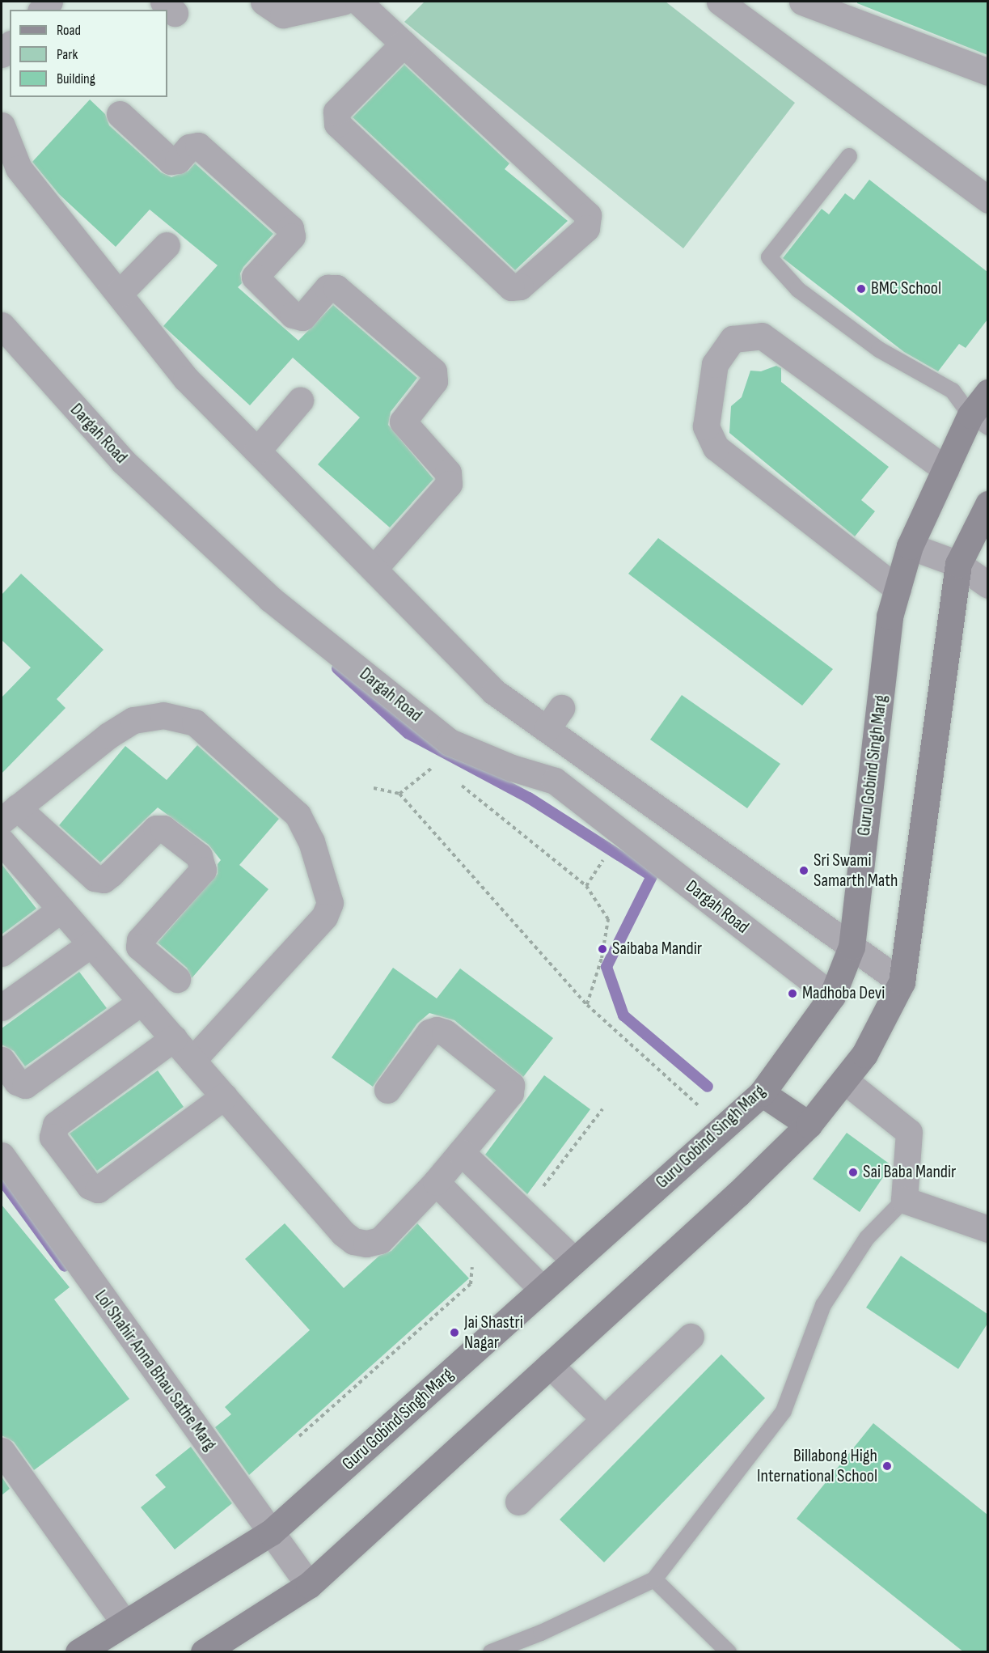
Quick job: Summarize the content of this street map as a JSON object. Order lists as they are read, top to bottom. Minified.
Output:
{"streets":{"street":["Dargah Road","Guru Gobind Singh Marg","Lol Shahir Anna Bhau Sathe Marg"]},"crossings":[["Dargah Road","Guru Gobind Singh Marg"],["Guru Gobind Singh Marg","Lol Shahir Anna Bhau Sathe Marg"]],"places":["BMC School","Sri Swami Samarth Math","Saibaba Mandir","Madhoba Devi","Sai Baba Mandir","Jai Shastri Nagar","Billabong High International School"],"legend":["Road","Park","Building"]}
